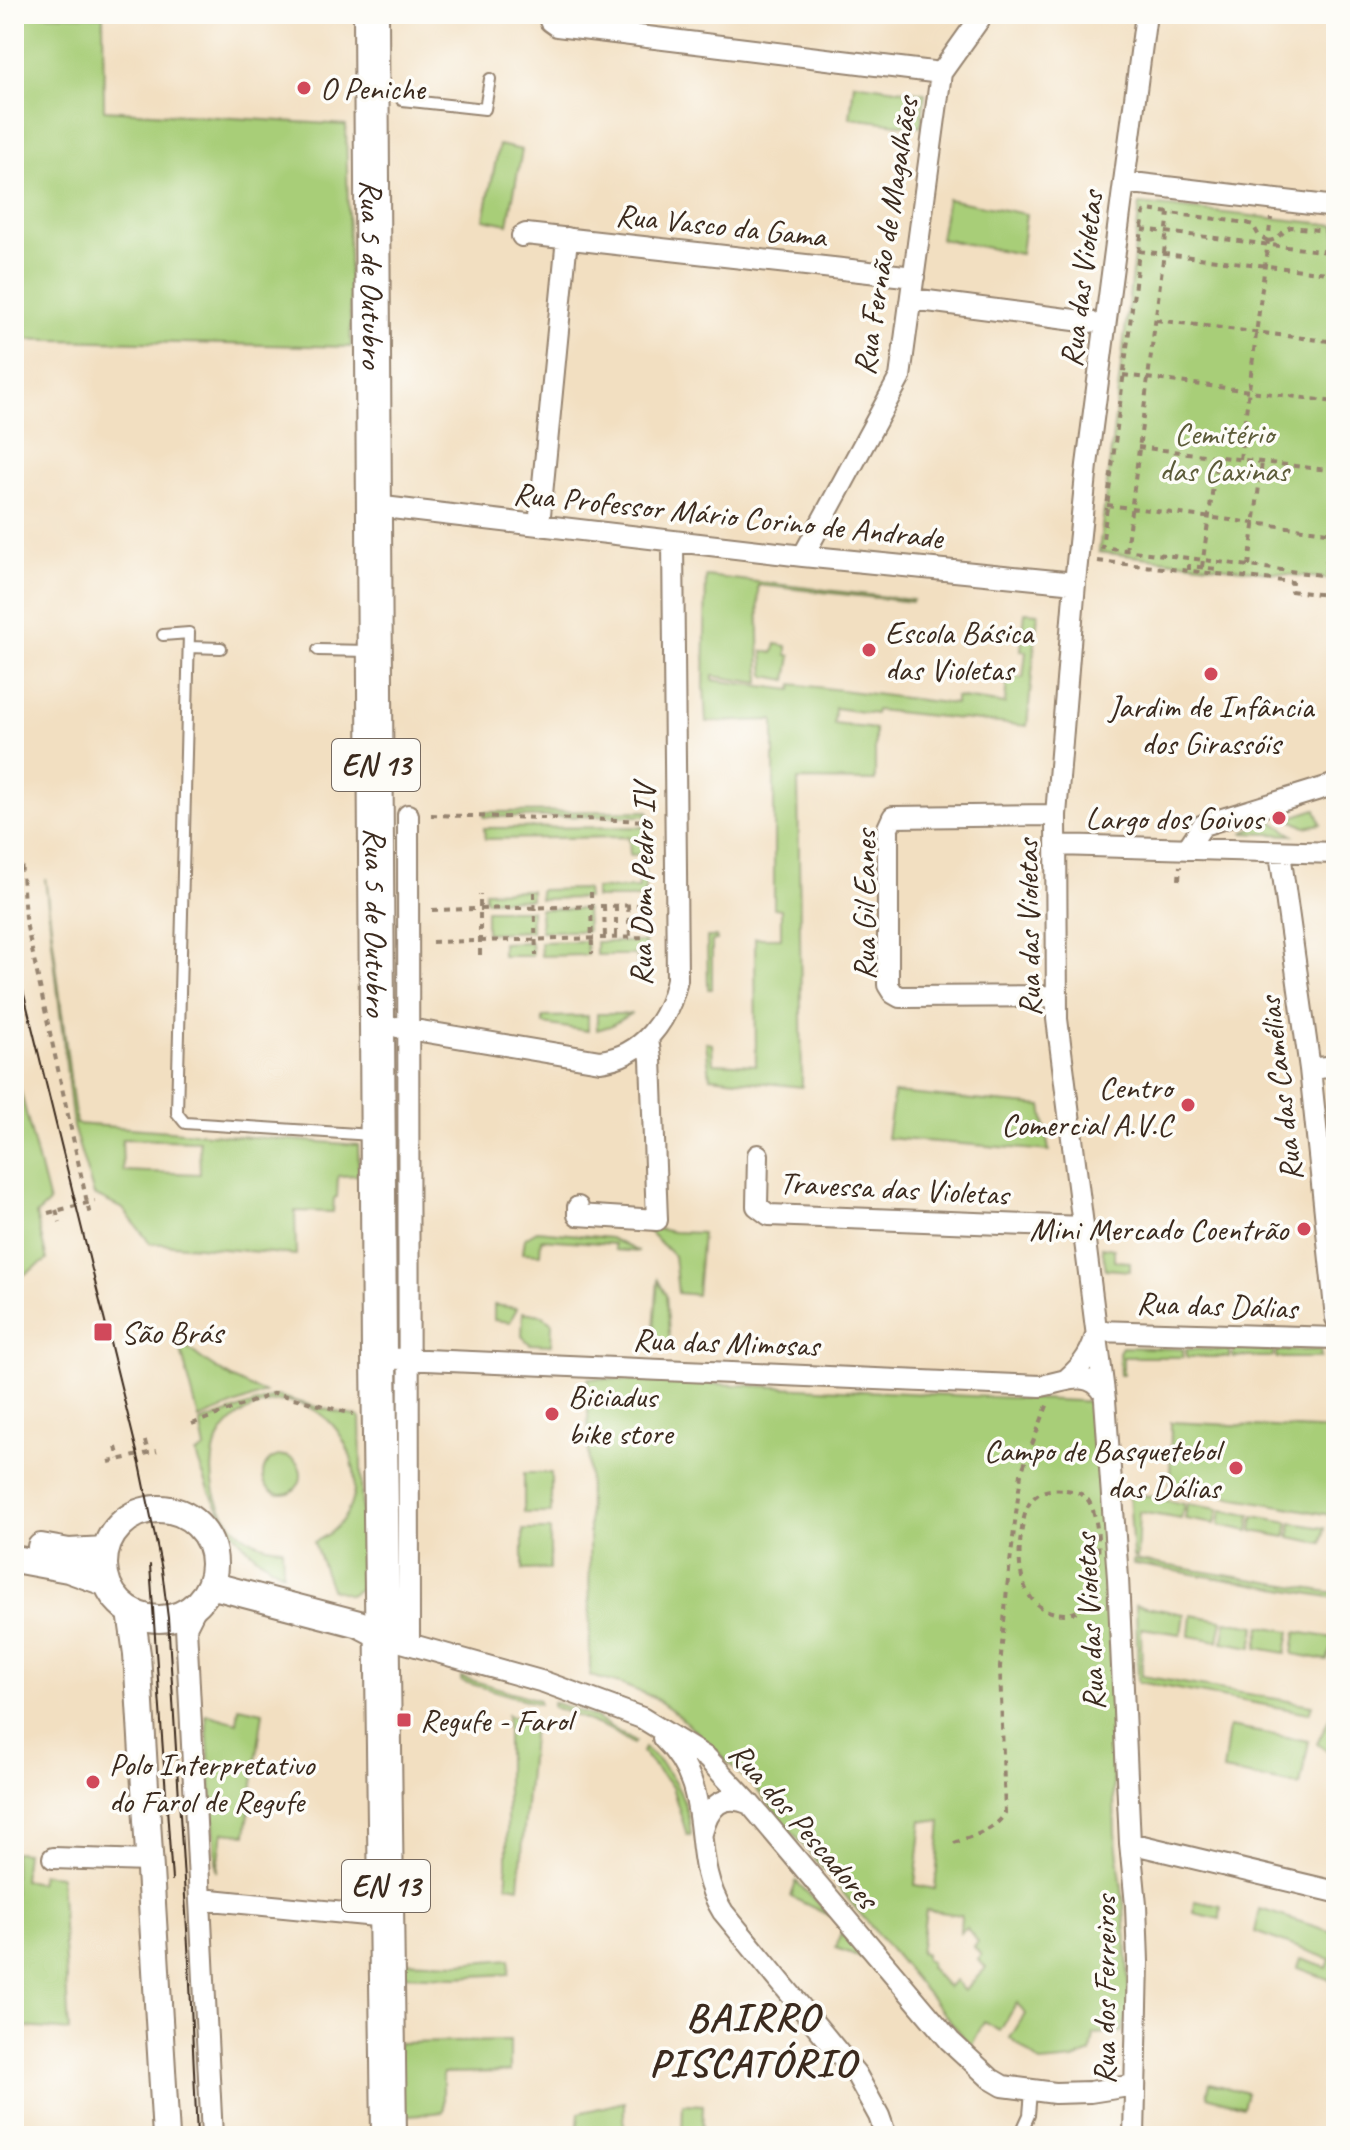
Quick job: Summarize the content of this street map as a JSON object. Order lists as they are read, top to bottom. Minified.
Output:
{"streets":{"main road":["Rua 5 de Outubro","EN 13"],"street":["Rua Vasco da Gama","Rua Fernão de Magalhães","Rua das Violetas","Rua Professor Mário Corino de Andrade","Rua Dom Pedro IV","Rua Gil Eanes","Rua das Camélias","Travessa das Violetas","Rua das Dálias","Rua das Mimosas","Rua dos Pescadores","Rua dos Ferreiros"]},"crossings":[["Rua Vasco da Gama","Rua Fernão de Magalhães"],["Rua Fernão de Magalhães","Rua Professor Mário Corino de Andrade"],["Rua 5 de Outubro","Rua Professor Mário Corino de Andrade"],["Rua 5 de Outubro","EN 13"],["Rua 5 de Outubro","Rua Dom Pedro IV"],["Rua 5 de Outubro","Rua das Mimosas"],["Rua 5 de Outubro","Rua dos Pescadores"],["Rua das Violetas","Rua Professor Mário Corino de Andrade"],["Rua das Violetas","Rua Gil Eanes"],["Rua das Violetas","Travessa das Violetas"],["Rua das Violetas","Rua das Dálias"],["Rua das Violetas","Rua das Mimosas"],["Rua das Violetas","Rua dos Ferreiros"],["Rua Professor Mário Corino de Andrade","Rua Dom Pedro IV"],["EN 13","Rua dos Pescadores"],["Rua dos Pescadores","Rua dos Ferreiros"]],"districts":["BAIRRO PISCATÓRIO"],"parks":["Cemitério das Caxinas"],"places":{"other":["O Peniche","Escola Básica das Violetas","Jardim de Infância dos Girassóis","Largo dos Goivos","Centro Comercial A.V.C","Mini Mercado Coentrão","Biciadus bike store","Campo de Basquetebol das Dálias","Polo Interpretativo do Farol de Regufe"],"transit":["São Brás","Regufe - Farol"]}}
